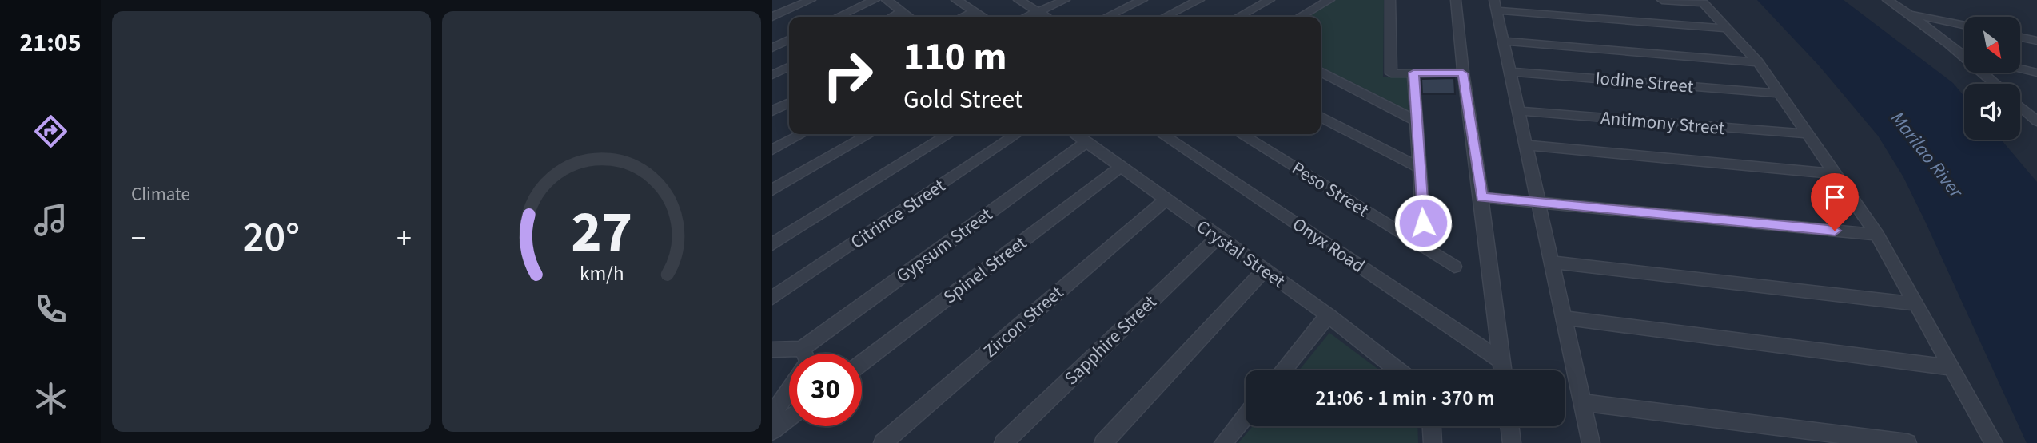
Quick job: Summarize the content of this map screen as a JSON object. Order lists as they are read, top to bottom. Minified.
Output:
{"streets":{"street":["Iodine Street","Antimony Street","Peso Street","Citrince Street","Gypsum Street","Onyx Road","Crystal Street","Spinel Street","Zircon Street","Sapphire Street"]},"crossings":[["Gypsum Street","Crystal Street"],["Crystal Street","Spinel Street"],["Crystal Street","Zircon Street"],["Crystal Street","Sapphire Street"]],"water":["Marilao River"],"north":"bottom right","page":{"tabs":"21:05","tile":"Climate","turn":["110 m","Gold Street"],"heat":["−","20°","+"],"limit":"30","trip":"21:06 · 1 min · 370 m","gauge":["27","km/h"]}}
